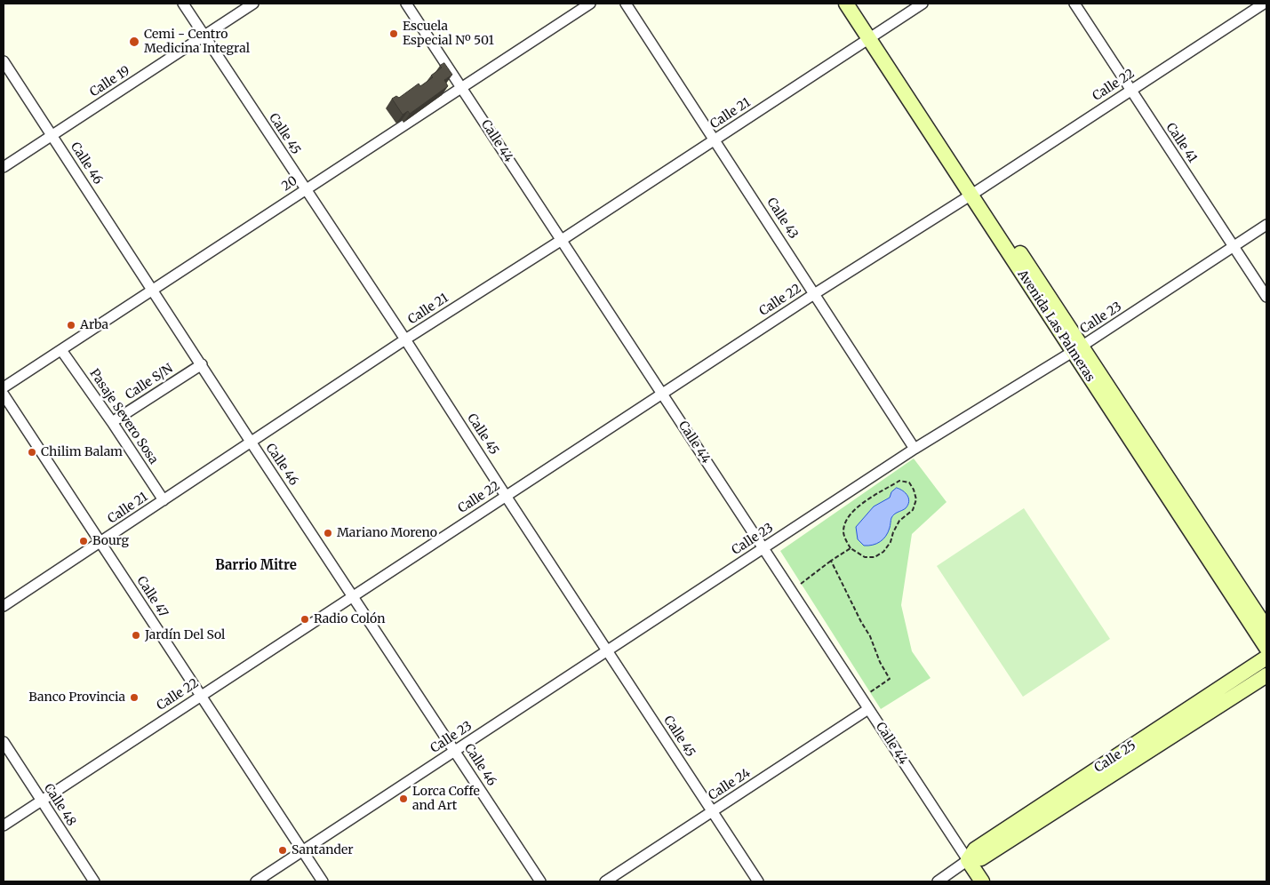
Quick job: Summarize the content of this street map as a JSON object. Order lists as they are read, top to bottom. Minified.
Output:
{"streets":{"main road":["Calle 44","Avenida Las Palmeras","Calle 25"],"street":["Calle 19","Calle 22","Calle 21","Calle 45","Calle 41","Calle 46","20","Calle 43","Calle 23","Calle S/N","Pasaje Severo Sosa","Calle 47","Calle 24","Calle 48"]},"crossings":[["Calle 19","Calle 45"],["Calle 19","Calle 46"],["Calle 22","Calle 45"],["Calle 22","Calle 44"],["Calle 22","Calle 41"],["Calle 22","Calle 46"],["Calle 22","Calle 43"],["Calle 22","Avenida Las Palmeras"],["Calle 22","Calle 47"],["Calle 22","Calle 48"],["Calle 21","Calle 45"],["Calle 21","Calle 44"],["Calle 21","Calle 46"],["Calle 21","Calle 43"],["Calle 21","Avenida Las Palmeras"],["Calle 21","Pasaje Severo Sosa"],["Calle 21","Calle 47"],["Calle 45","20"],["Calle 45","Calle 23"],["Calle 45","Calle 24"],["Calle 44","20"],["Calle 44","Calle 23"],["Calle 44","Calle 25"],["Calle 44","Calle 24"],["Calle 41","Calle 23"],["Calle 46","20"],["Calle 46","Calle 23"],["Calle 46","Calle S/N"],["20","Pasaje Severo Sosa"],["Calle 43","Calle 23"],["Calle 23","Avenida Las Palmeras"],["Calle 23","Calle 47"],["Calle S/N","Pasaje Severo Sosa"]],"districts":["Barrio Mitre"],"places":["Escuela Especial Nº 501","Cemi - Centro Medicina Integral","Arba","Chilim Balam","Mariano Moreno","Bourg","Radio Colón","Jardín Del Sol","Banco Provincia","Lorca Coffe and Art","Santander"]}
